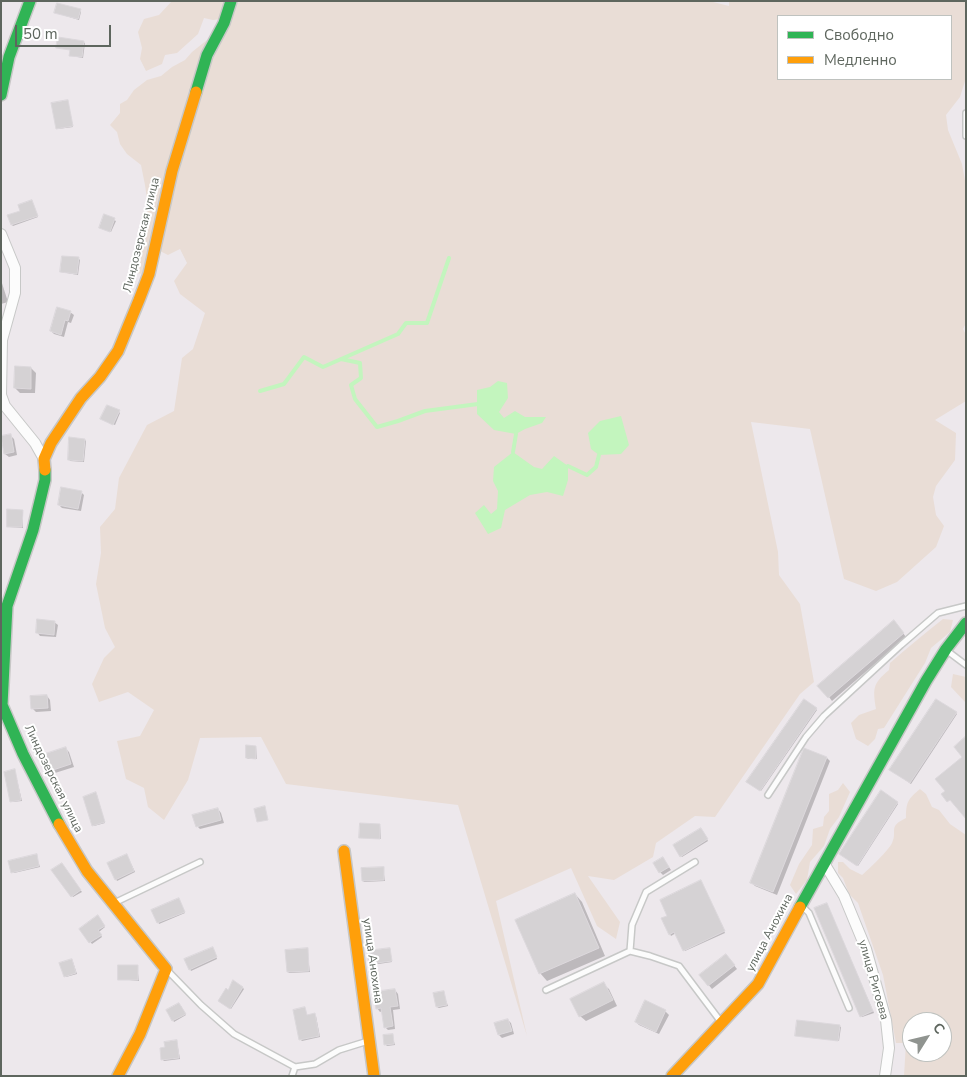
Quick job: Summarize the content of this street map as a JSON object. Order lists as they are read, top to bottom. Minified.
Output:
{"streets":{"street":["Линдозерская улица","улица Анохина","улица Ригоева"]},"crossings":[["улица Анохина","улица Ригоева"]],"legend":["Свободно","Медленно"],"scale_bar":"50 m","north":"top right"}
